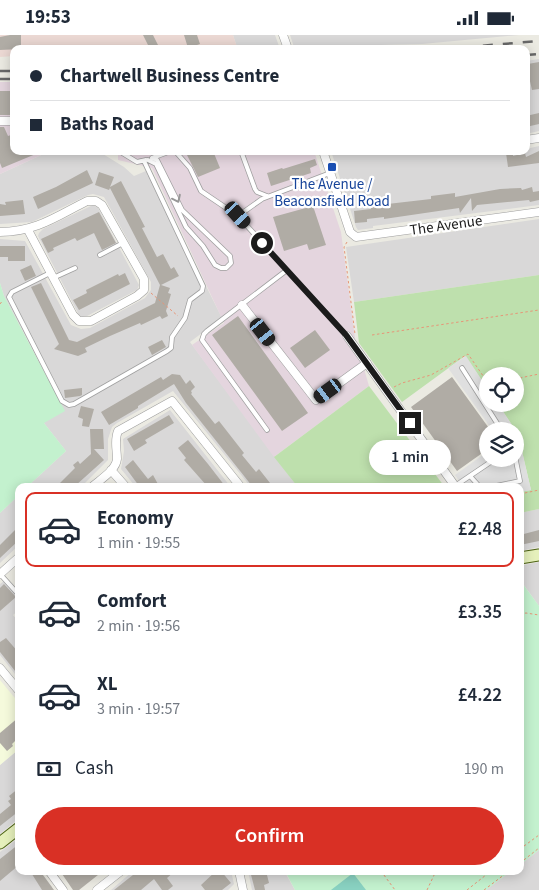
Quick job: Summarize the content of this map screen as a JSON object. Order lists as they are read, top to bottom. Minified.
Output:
{"streets":{"street":["The Avenue"]},"places":{"transit":["The Avenue / Beaconsfield Road"]},"page":{"status":"19:53","banner":["Chartwell Business Centre","Baths Road"],"bubble":"1 min","list":[{"name":"Economy","note":"1 min · 19:55","value":"£2.48"},{"name":"Comfort","note":"2 min · 19:56","value":"£3.35"},{"name":"XL","note":"3 min · 19:57","value":"£4.22"}],"pay":["Cash","190 m"],"buttons":"Confirm"}}
